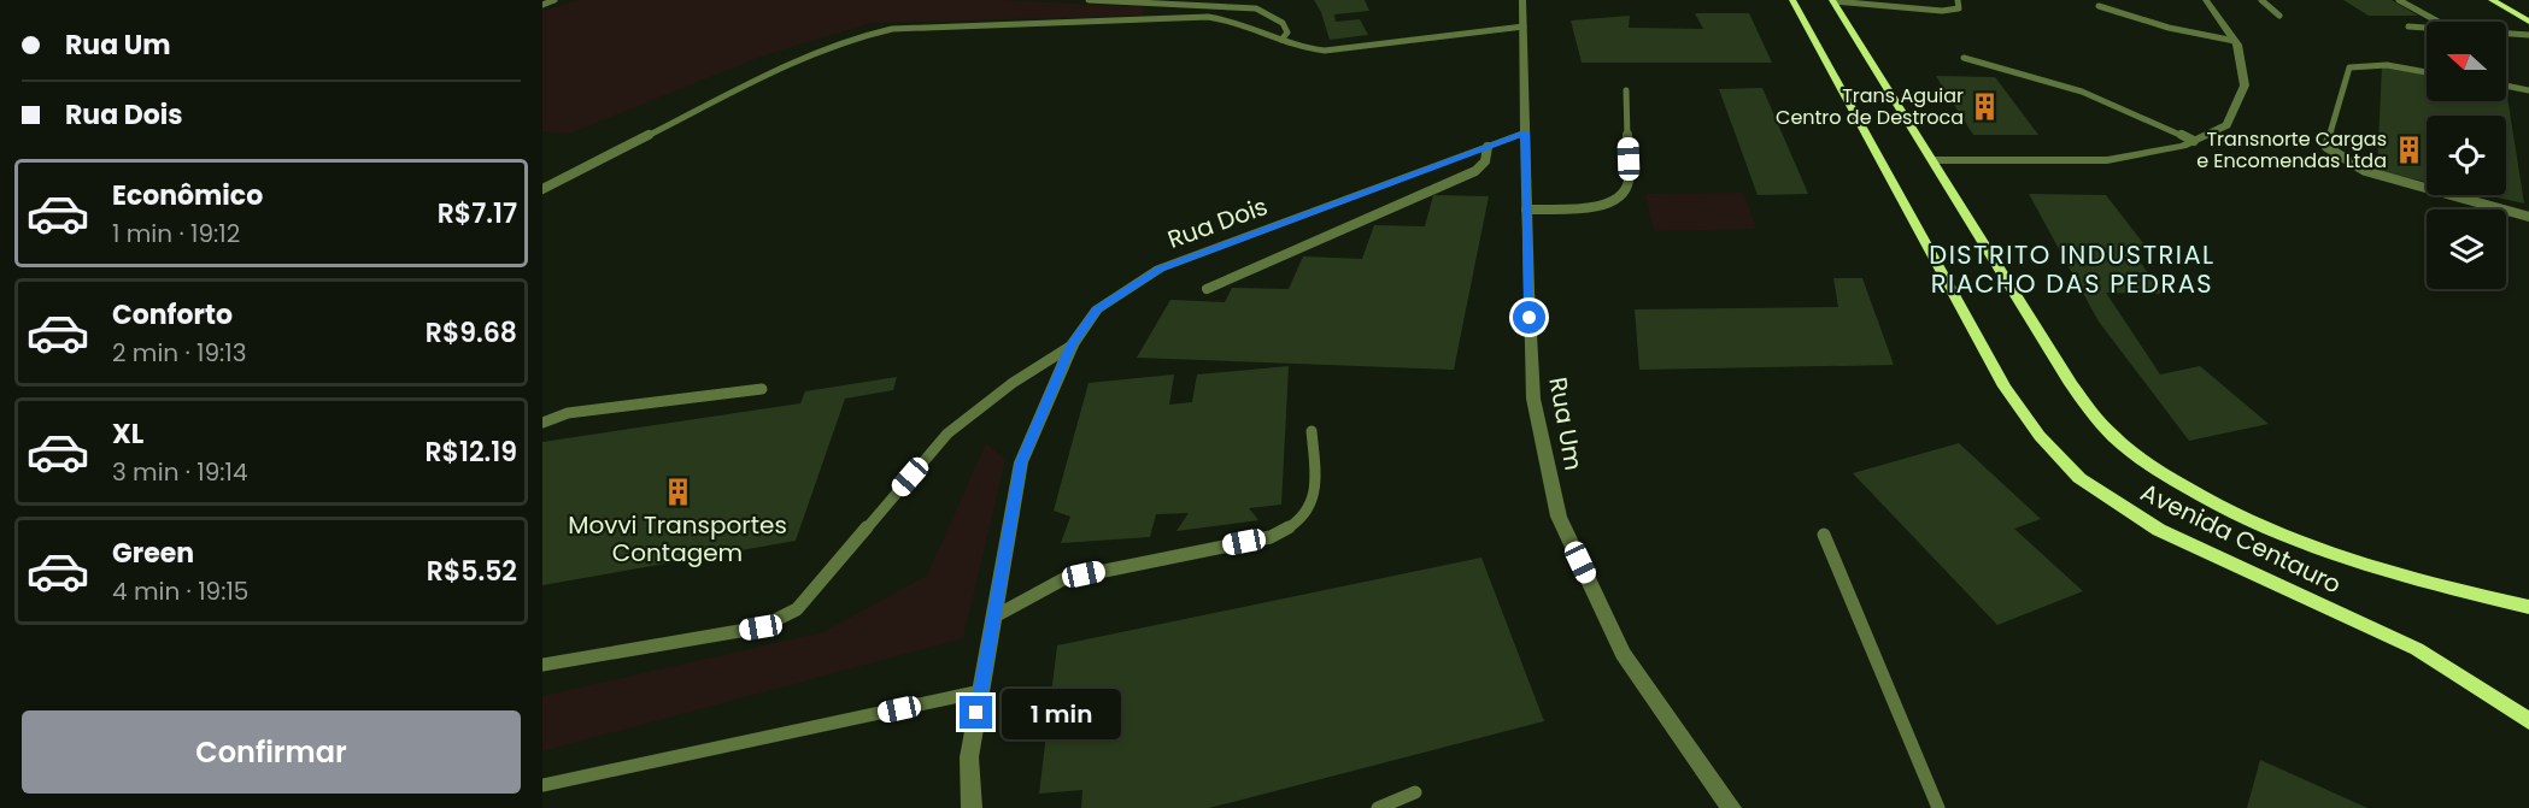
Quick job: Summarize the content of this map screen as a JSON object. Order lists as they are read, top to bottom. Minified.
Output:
{"streets":{"street":["Rua Dois","Rua Um","Avenida Centauro"]},"crossings":[["Rua Dois","Rua Um"]],"districts":["DISTRITO INDUSTRIAL RIACHO DAS PEDRAS"],"places":{"building":["Trans Aguiar Centro de Destroca","Transnorte Cargas e Encomendas Ltda","Movvi Transportes Contagem"]},"north":"left","page":{"banner":["Rua Um","Rua Dois"],"list":[{"name":"Econômico","note":"1 min · 19:12","value":"R$7.17"},{"name":"Conforto","note":"2 min · 19:13","value":"R$9.68"},{"name":"XL","note":"3 min · 19:14","value":"R$12.19"},{"name":"Green","note":"4 min · 19:15","value":"R$5.52"}],"bubble":"1 min","buttons":"Confirmar"}}
